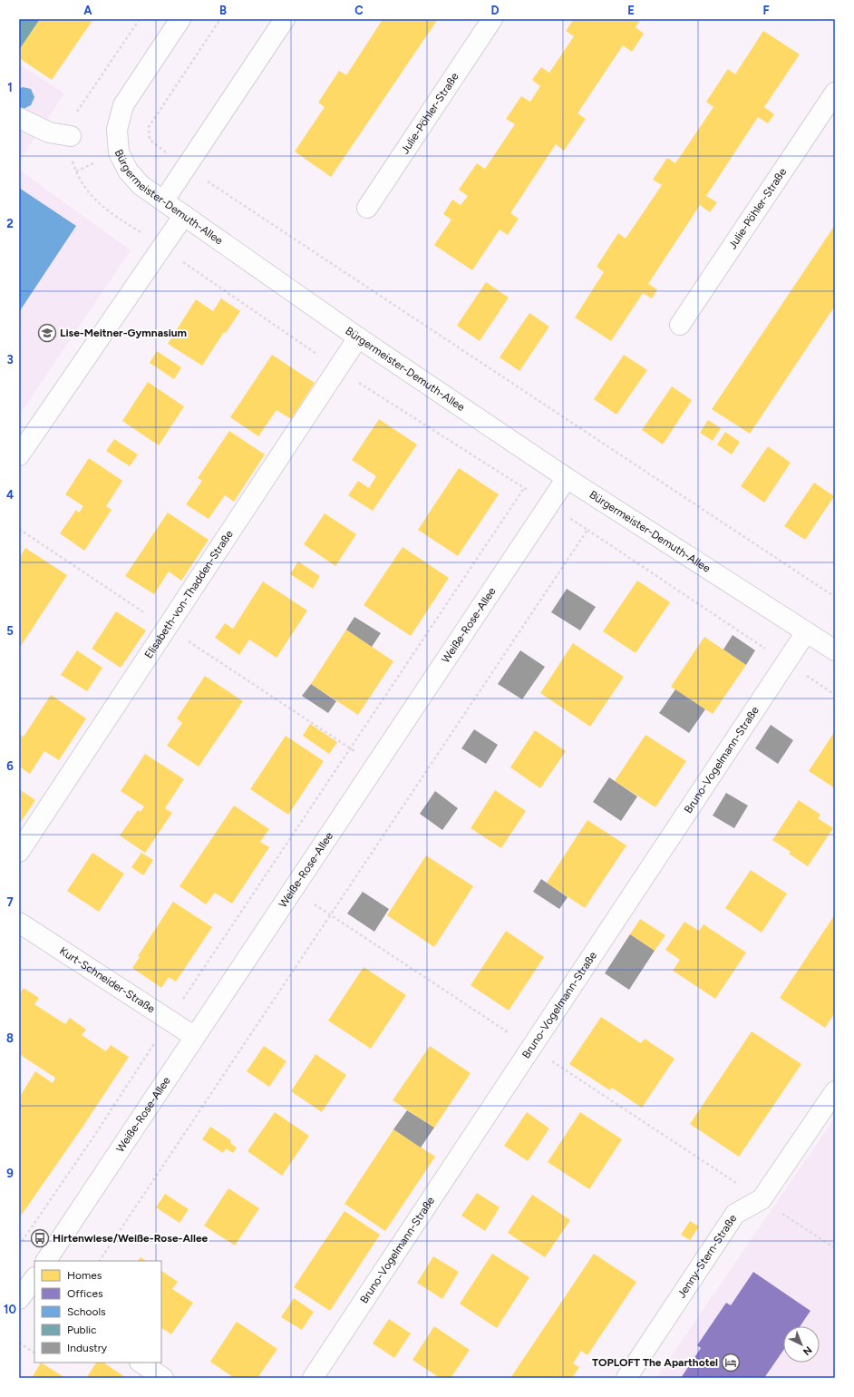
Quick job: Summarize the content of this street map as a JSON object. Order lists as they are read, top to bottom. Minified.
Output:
{"streets":{"street":["Julie-Pöhler-Straße","Bürgermeister-Demuth-Allee","Elisabeth-von-Thadden-Straße","Weiße-Rose-Allee","Bruno-Vogelmann-Straße","Kurt-Schneider-Straße","Jenny-Stern-Straße"]},"crossings":[["Bürgermeister-Demuth-Allee","Elisabeth-von-Thadden-Straße"],["Bürgermeister-Demuth-Allee","Weiße-Rose-Allee"],["Bürgermeister-Demuth-Allee","Bruno-Vogelmann-Straße"],["Weiße-Rose-Allee","Kurt-Schneider-Straße"]],"places":{"school or university":["Lise-Meitner-Gymnasium"],"bus stop":["Hirtenwiese/Weiße-Rose-Allee"],"hotel":["TOPLOFT The Aparthotel"]},"legend":["Homes","Offices","Schools","Public","Industry"],"north":"bottom right","grid":{"columns":["A","B","C","D","E","F"],"rows":["1","2","3","4","5","6","7","8","9","10"]}}
